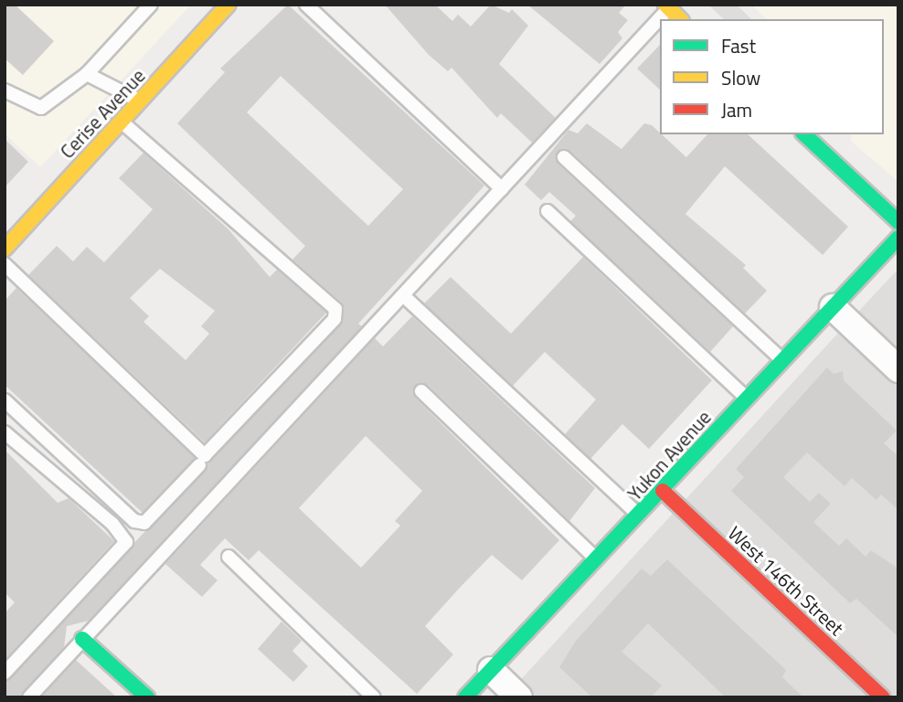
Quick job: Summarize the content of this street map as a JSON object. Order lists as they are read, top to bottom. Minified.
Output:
{"streets":{"street":["Cerise Avenue","Yukon Avenue","West 146th Street"]},"crossings":[["Yukon Avenue","West 146th Street"]],"legend":["Fast","Slow","Jam"]}
